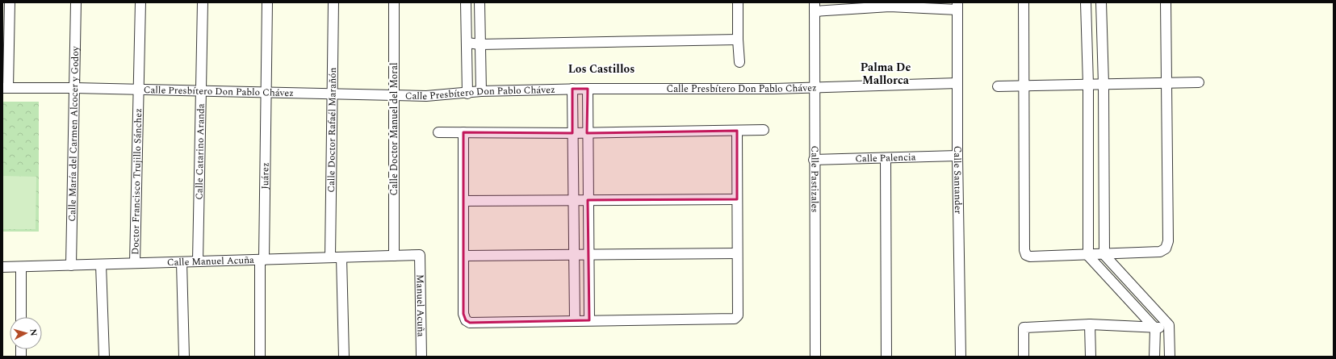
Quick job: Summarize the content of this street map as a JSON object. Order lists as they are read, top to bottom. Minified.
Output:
{"streets":{"street":["Calle Presbítero Don Pablo Chávez","Calle Doctor Manuel del Moral","Calle Doctor Rafaél Marañón","Calle María del Carmen Alcocer y Godoy","Calle Catarino Aranda","Calle Palencia","Juárez","Calle Pastizales","Calle Santander","Doctor Francisco Trujillo Sánchez","Calle Manuel Acuña","Manuel Acuña"]},"crossings":[["Calle Presbítero Don Pablo Chávez","Calle Doctor Manuel del Moral"],["Calle Presbítero Don Pablo Chávez","Calle Doctor Rafaél Marañón"],["Calle Presbítero Don Pablo Chávez","Calle María del Carmen Alcocer y Godoy"],["Calle Presbítero Don Pablo Chávez","Calle Catarino Aranda"],["Calle Presbítero Don Pablo Chávez","Juárez"],["Calle Presbítero Don Pablo Chávez","Calle Pastizales"],["Calle Presbítero Don Pablo Chávez","Calle Santander"],["Calle Presbítero Don Pablo Chávez","Doctor Francisco Trujillo Sánchez"],["Calle Doctor Manuel del Moral","Calle Manuel Acuña"],["Calle Doctor Rafaél Marañón","Calle Manuel Acuña"],["Calle María del Carmen Alcocer y Godoy","Calle Manuel Acuña"],["Calle Catarino Aranda","Calle Manuel Acuña"],["Calle Palencia","Calle Pastizales"],["Calle Palencia","Calle Santander"],["Juárez","Calle Manuel Acuña"],["Doctor Francisco Trujillo Sánchez","Calle Manuel Acuña"],["Calle Manuel Acuña","Manuel Acuña"]],"districts":["Palma De Mallorca","Los Castillos"],"north":"right"}
